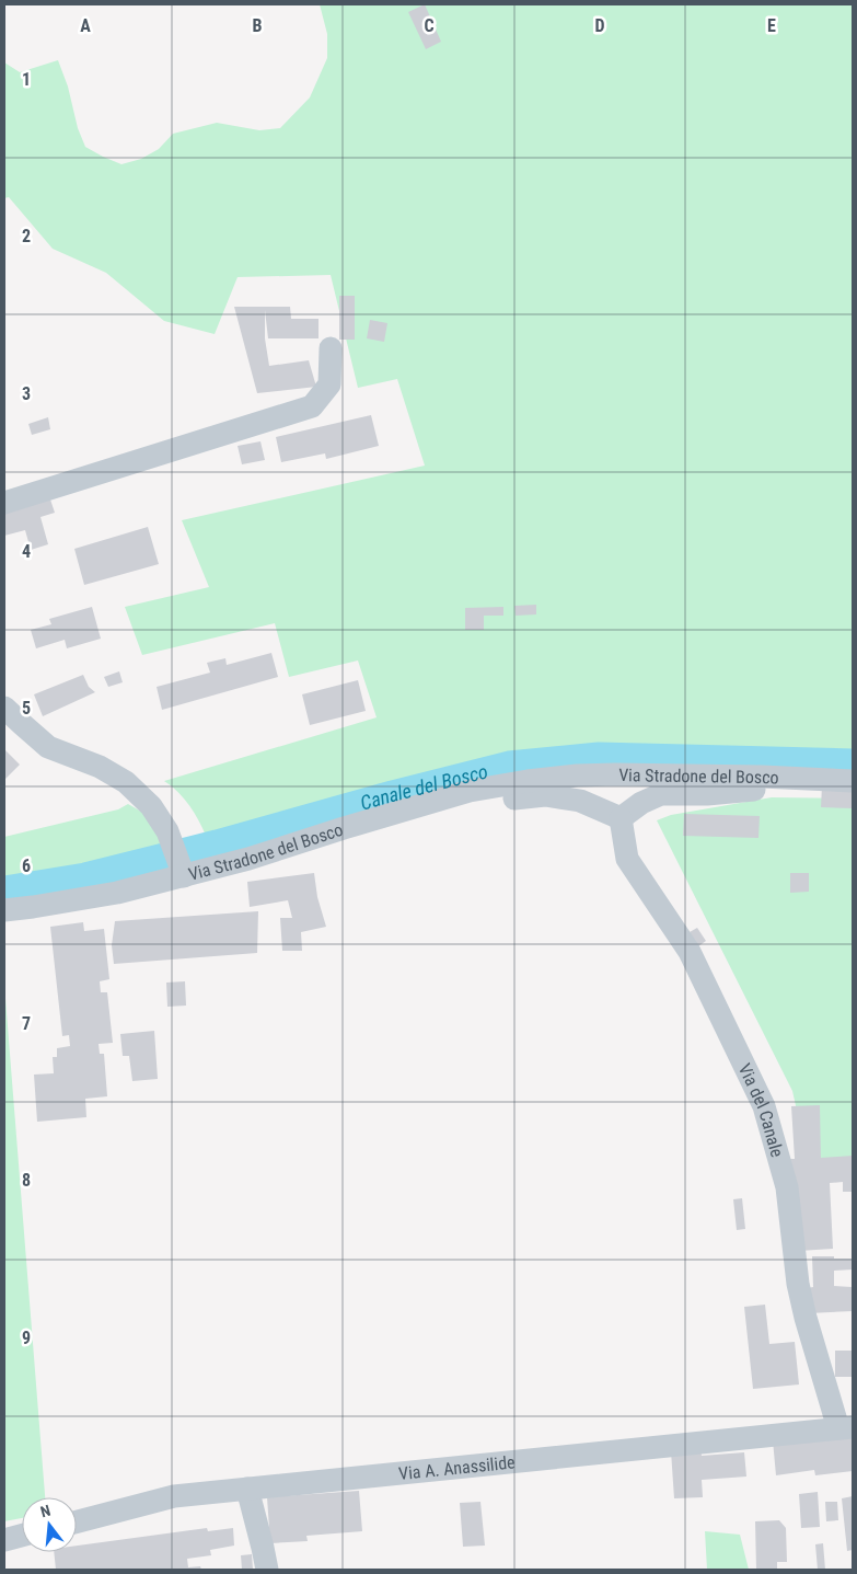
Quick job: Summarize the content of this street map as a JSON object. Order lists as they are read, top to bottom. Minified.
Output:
{"streets":{"street":["Via Stradone del Bosco","Via del Canale","Via A. Anassilide"]},"crossings":[["Via del Canale","Via A. Anassilide"]],"water":["Canale del Bosco"],"north":"top","grid":{"columns":["A","B","C","D","E"],"rows":["1","2","3","4","5","6","7","8","9"]}}
